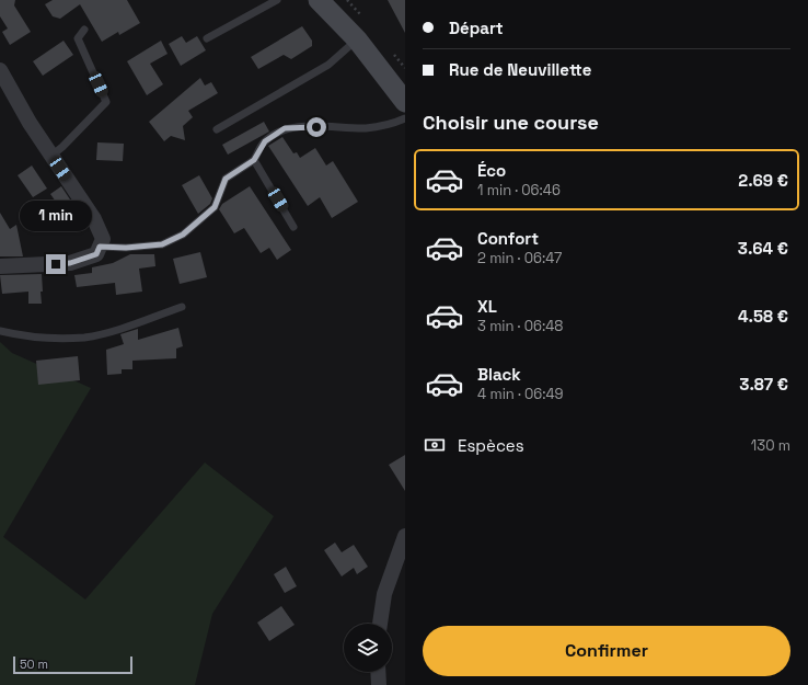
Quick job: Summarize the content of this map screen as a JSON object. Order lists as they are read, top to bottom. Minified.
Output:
{"scale_bar":"50 m","page":{"banner":["Départ","Rue de Neuvillette"],"heading":"Choisir une course","list":[{"name":"Éco","note":"1 min · 06:46","value":"2.69 €"},{"name":"Confort","note":"2 min · 06:47","value":"3.64 €"},{"name":"XL","note":"3 min · 06:48","value":"4.58 €"},{"name":"Black","note":"4 min · 06:49","value":"3.87 €"}],"bubble":"1 min","pay":["Espèces","130 m"],"buttons":"Confirmer","scale":"50 m"}}
